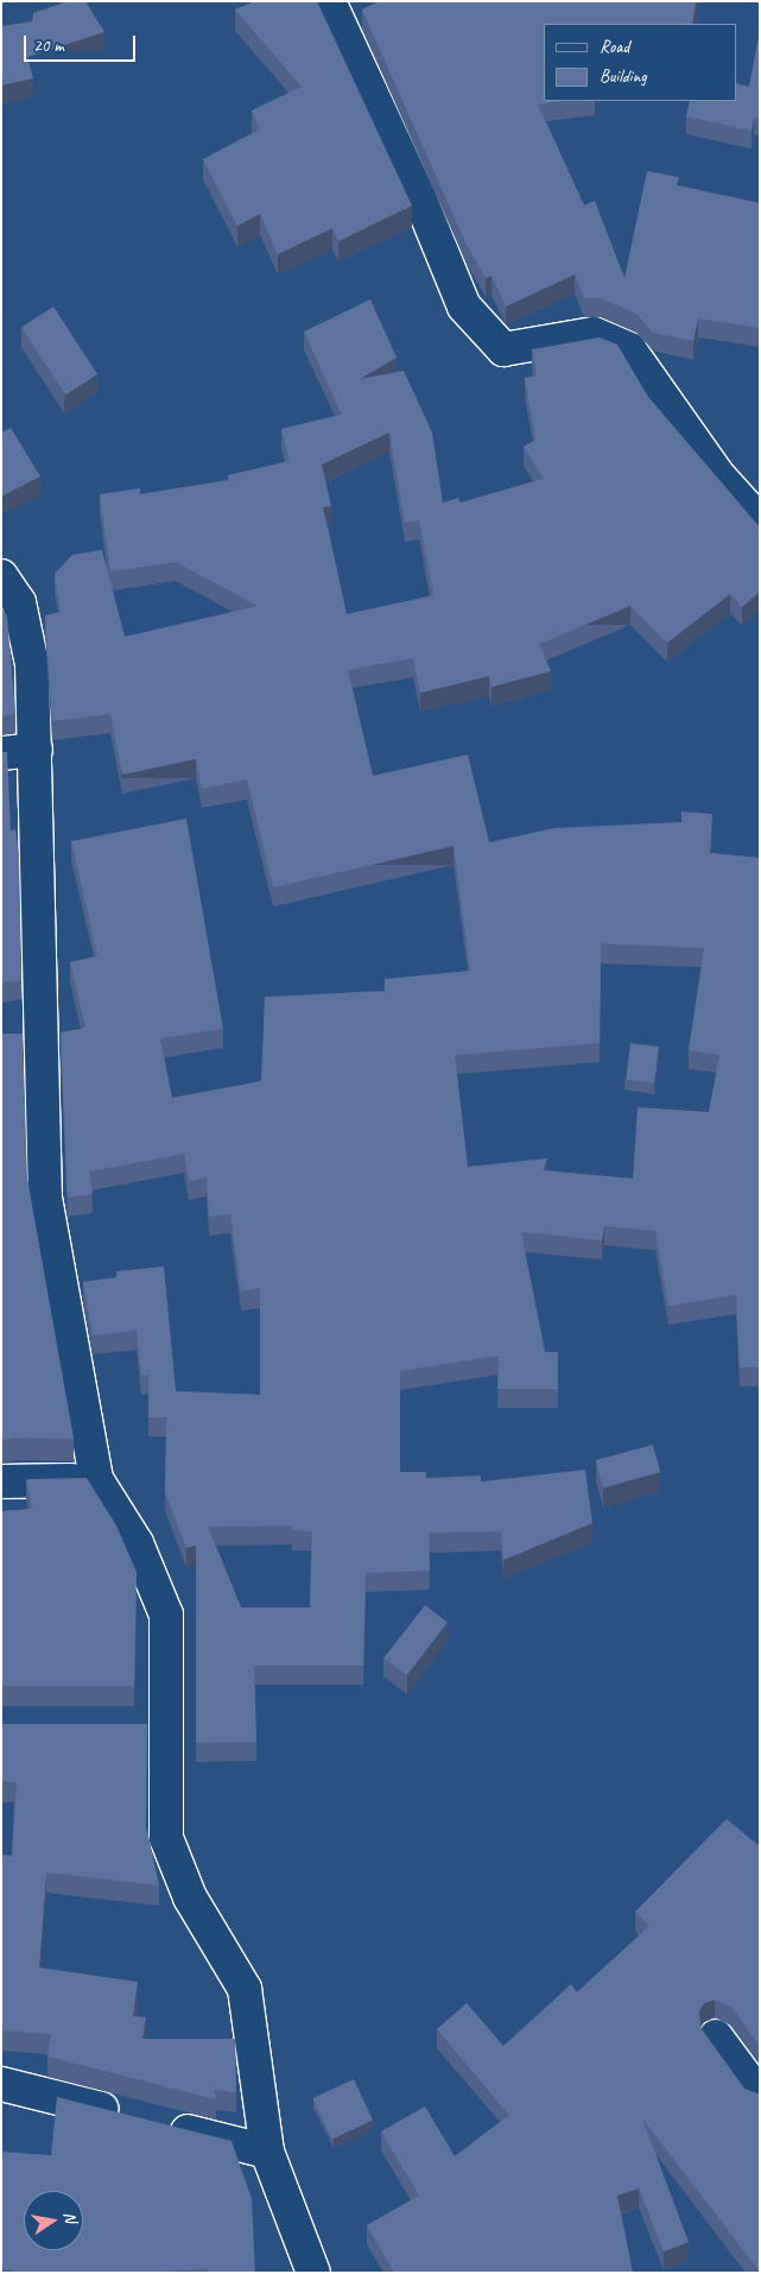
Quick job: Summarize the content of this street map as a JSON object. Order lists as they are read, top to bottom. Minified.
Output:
{"legend":["Road","Building"],"scale_bar":"20 m","north":"right"}
